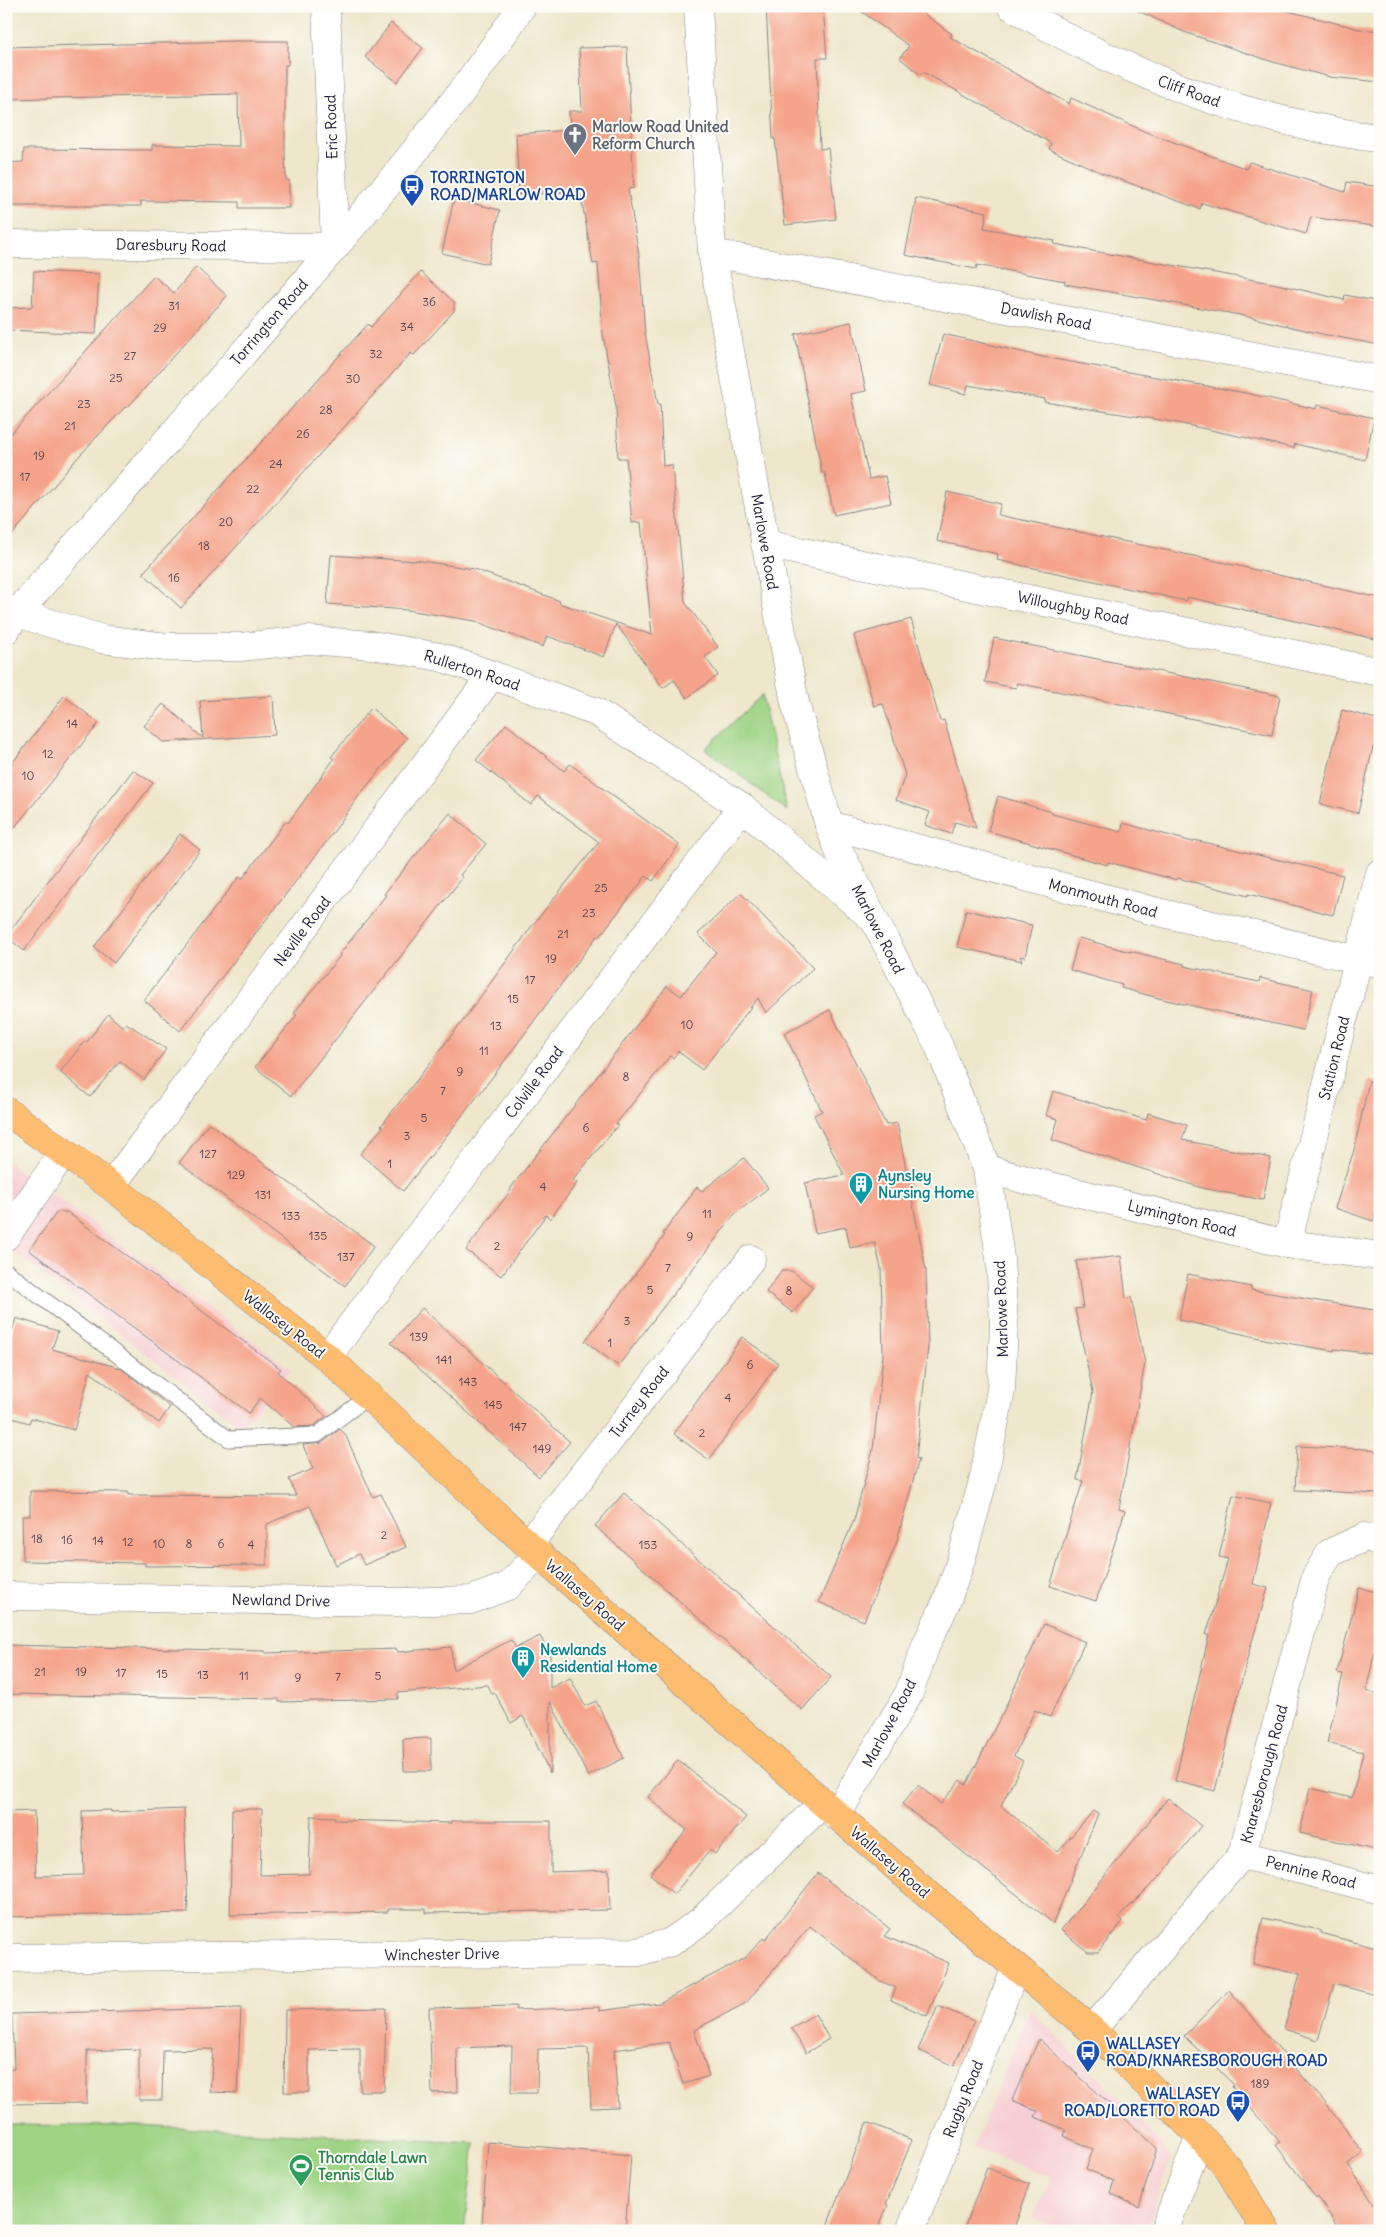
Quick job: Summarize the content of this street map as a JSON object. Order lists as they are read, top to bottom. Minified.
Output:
{"streets":{"main road":["Wallasey Road"],"street":["Cliff Road","Eric Road","Daresbury Road","Dawlish Road","Torrington Road","Marlowe Road","Willoughby Road","Rullerton Road","Monmouth Road","Neville Road","Station Road","Colville Road","Lymington Road","Turney Road","Newland Drive","Knaresborough Road","Pennine Road","Winchester Drive","Rugby Road"]},"crossings":[["Eric Road","Daresbury Road"],["Eric Road","Torrington Road"],["Daresbury Road","Torrington Road"],["Dawlish Road","Marlowe Road"],["Torrington Road","Rullerton Road"],["Marlowe Road","Willoughby Road"],["Marlowe Road","Rullerton Road"],["Marlowe Road","Monmouth Road"],["Marlowe Road","Lymington Road"],["Marlowe Road","Wallasey Road"],["Marlowe Road","Winchester Drive"],["Rullerton Road","Neville Road"],["Rullerton Road","Colville Road"],["Monmouth Road","Station Road"],["Neville Road","Wallasey Road"],["Station Road","Lymington Road"],["Colville Road","Wallasey Road"],["Wallasey Road","Turney Road"],["Wallasey Road","Newland Drive"],["Wallasey Road","Knaresborough Road"],["Wallasey Road","Winchester Drive"],["Wallasey Road","Rugby Road"],["Turney Road","Newland Drive"],["Knaresborough Road","Pennine Road"]],"places":{"church":["Marlow Road United Reform Church"],"bus stop":["TORRINGTON ROAD/MARLOW ROAD","WALLASEY ROAD/KNARESBOROUGH ROAD","WALLASEY ROAD/LORETTO ROAD"],"building":["Aynsley Nursing Home","Newlands Residential Home"],"sports":["Thorndale Lawn Tennis Club"]},"house_numbers":["36","31","34","29","32","27","25","30","23","28","21","26","19","24","17","22","20","18","16","14","12","10","25","23","21","19","17","15","10","13","11","9","8","7","5","6","3","127","1","129","4","131","11","133","135","9","2","137","7","5","8","3","139","1","141","6","143","4","145","147","2","149","2","18","16","14","12","10","8","6","4","153","21","19","17","15","13","11","5","7","9","189"]}
